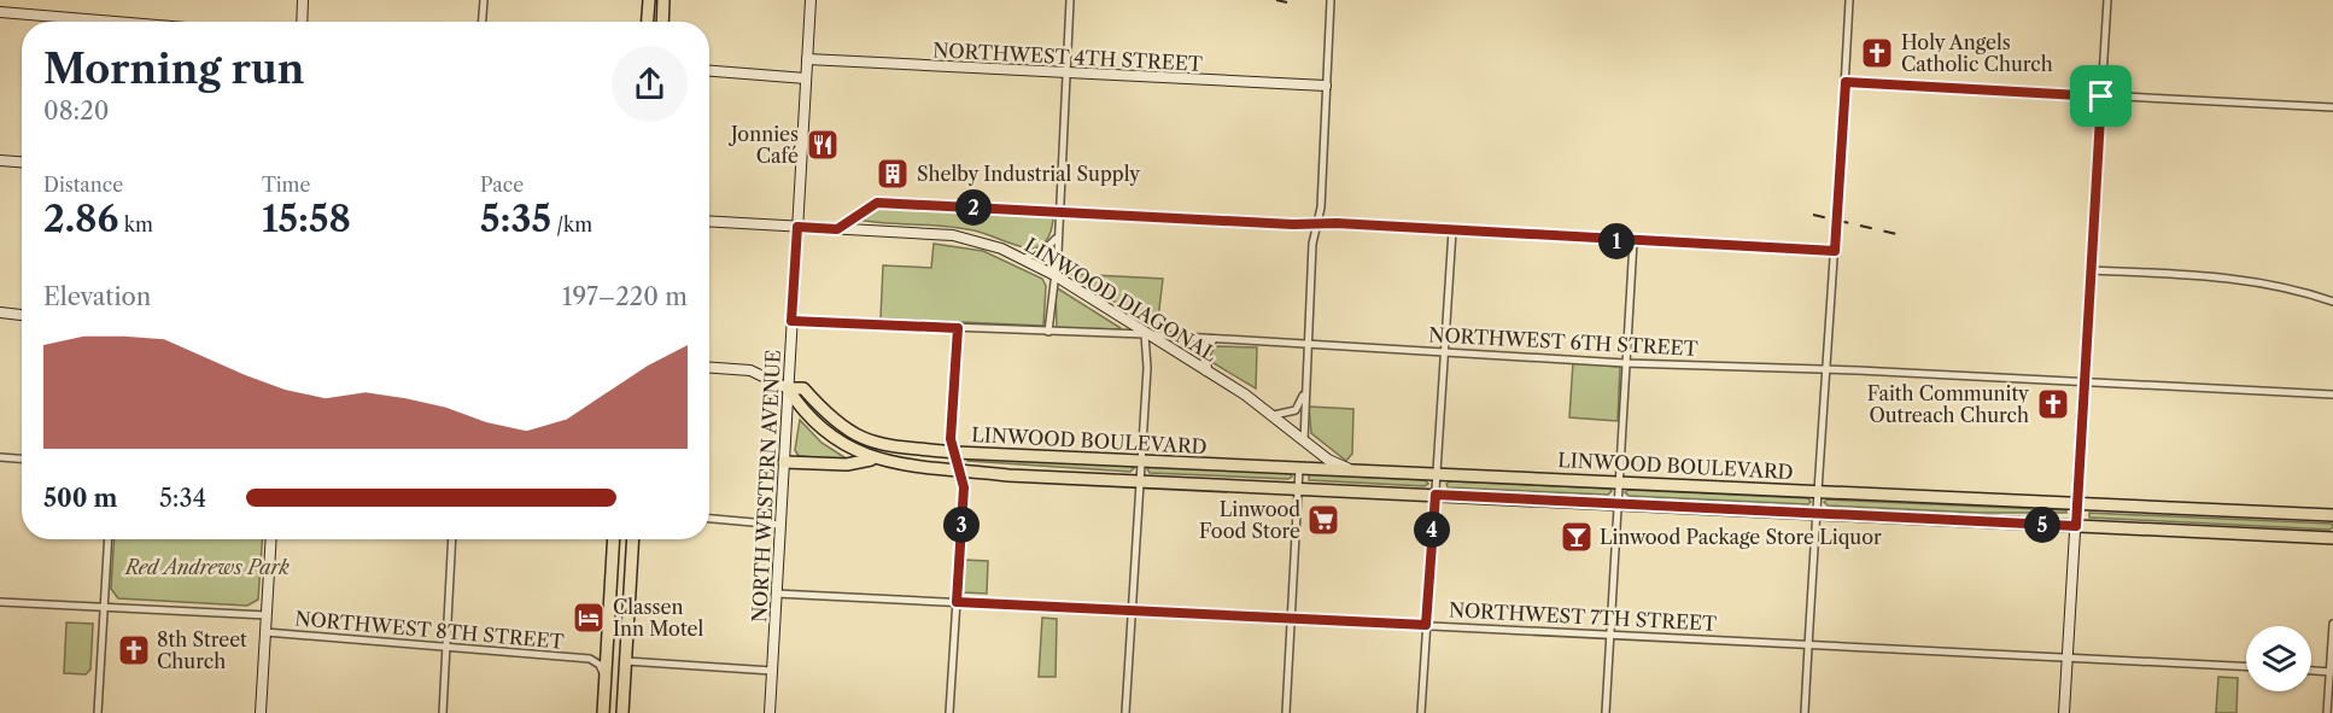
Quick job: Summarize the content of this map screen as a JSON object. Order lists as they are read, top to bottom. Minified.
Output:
{"streets":{"main road":["NORTHWEST 4TH STREET","LINWOOD DIAGONAL","LINWOOD BOULEVARD","NORTH WESTERN AVENUE"],"street":["NORTHWEST 6TH STREET","NORTHWEST 7TH STREET","NORTHWEST 8TH STREET"]},"crossings":[["NORTHWEST 4TH STREET","NORTH WESTERN AVENUE"],["LINWOOD DIAGONAL","NORTHWEST 6TH STREET"],["LINWOOD DIAGONAL","LINWOOD BOULEVARD"],["LINWOOD DIAGONAL","NORTH WESTERN AVENUE"],["NORTHWEST 6TH STREET","NORTH WESTERN AVENUE"],["LINWOOD BOULEVARD","NORTH WESTERN AVENUE"],["NORTH WESTERN AVENUE","NORTHWEST 7TH STREET"]],"parks":["Red Andrews Park"],"places":{"church":["Holy Angels Catholic Church","Faith Community Outreach Church","8th Street Church"],"restaurant":["Jonnies Café"],"building":["Shelby Industrial Supply"],"supermarket":["Linwood Food Store"],"bar":["Linwood Package Store Liquor"],"hotel":["Classen Inn Motel"]},"page":{"heading":["Morning run","08:20"],"stats":[["Distance","2.86 km"],["Time","15:58"],["Pace","5:35 /km"]],"pins":["2","1","3","5","4"],"chart":["Elevation","197–220 m"],"list":[{"name":"500 m","note":"5:34"}]}}
